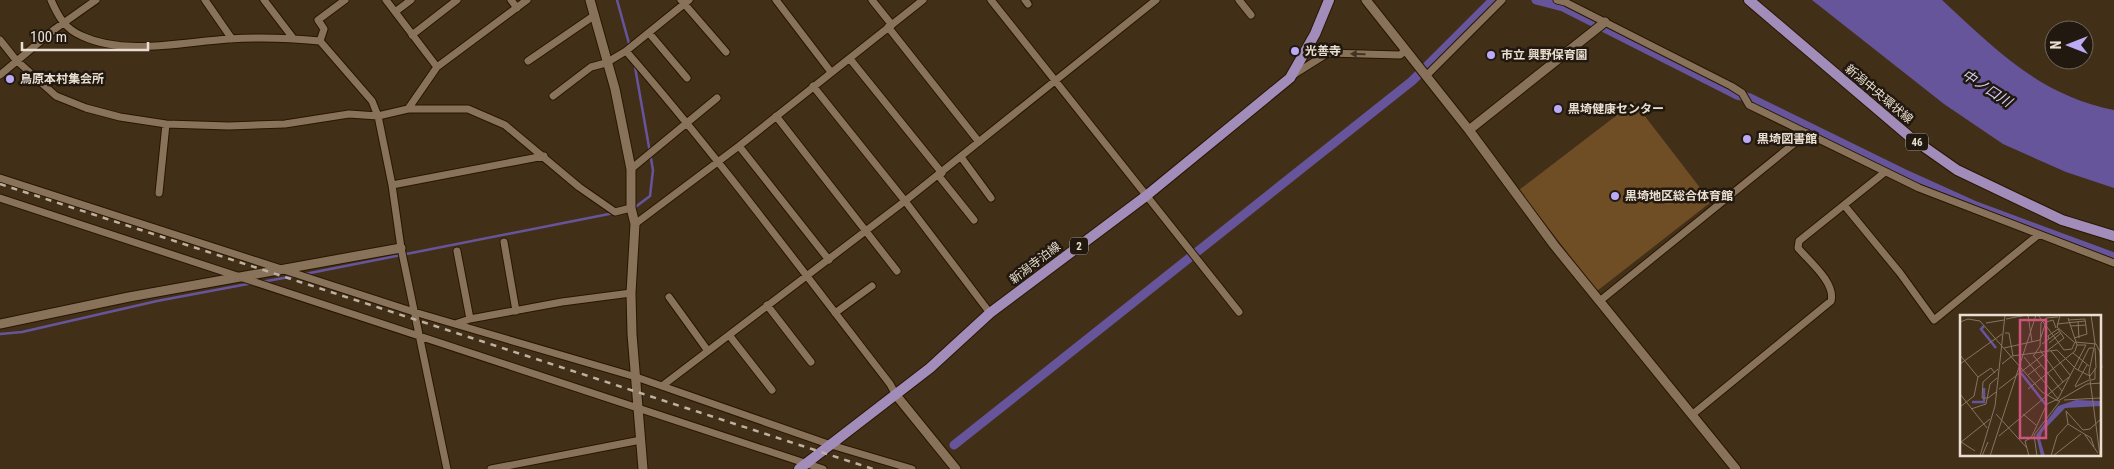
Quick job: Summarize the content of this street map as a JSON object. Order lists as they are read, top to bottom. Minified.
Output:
{"streets":{"main road":["新潟中央環状線","46","2","新潟寺泊線"]},"water":["中ノ口川"],"places":["光善寺","市立 興野保育園","鳥原本村集会所","黒埼健康センター","黒埼図書館","黒埼地区総合体育館"],"scale_bar":"100 m","north":"left"}
